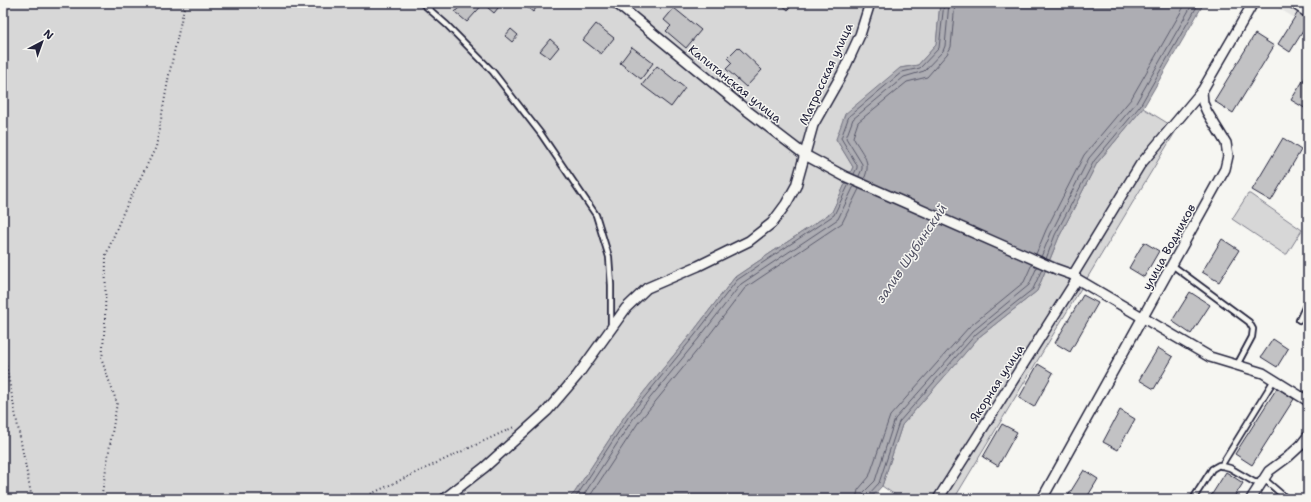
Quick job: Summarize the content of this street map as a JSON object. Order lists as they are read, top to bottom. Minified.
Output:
{"streets":{"street":["Матросская улица","Капитанская улица","улица Водников","Якорная улица"]},"crossings":[["Матросская улица","Капитанская улица"],["Капитанская улица","улица Водников"],["Капитанская улица","Якорная улица"],["улица Водников","Якорная улица"]],"water":["залив Шубинский"],"north":"top right"}
